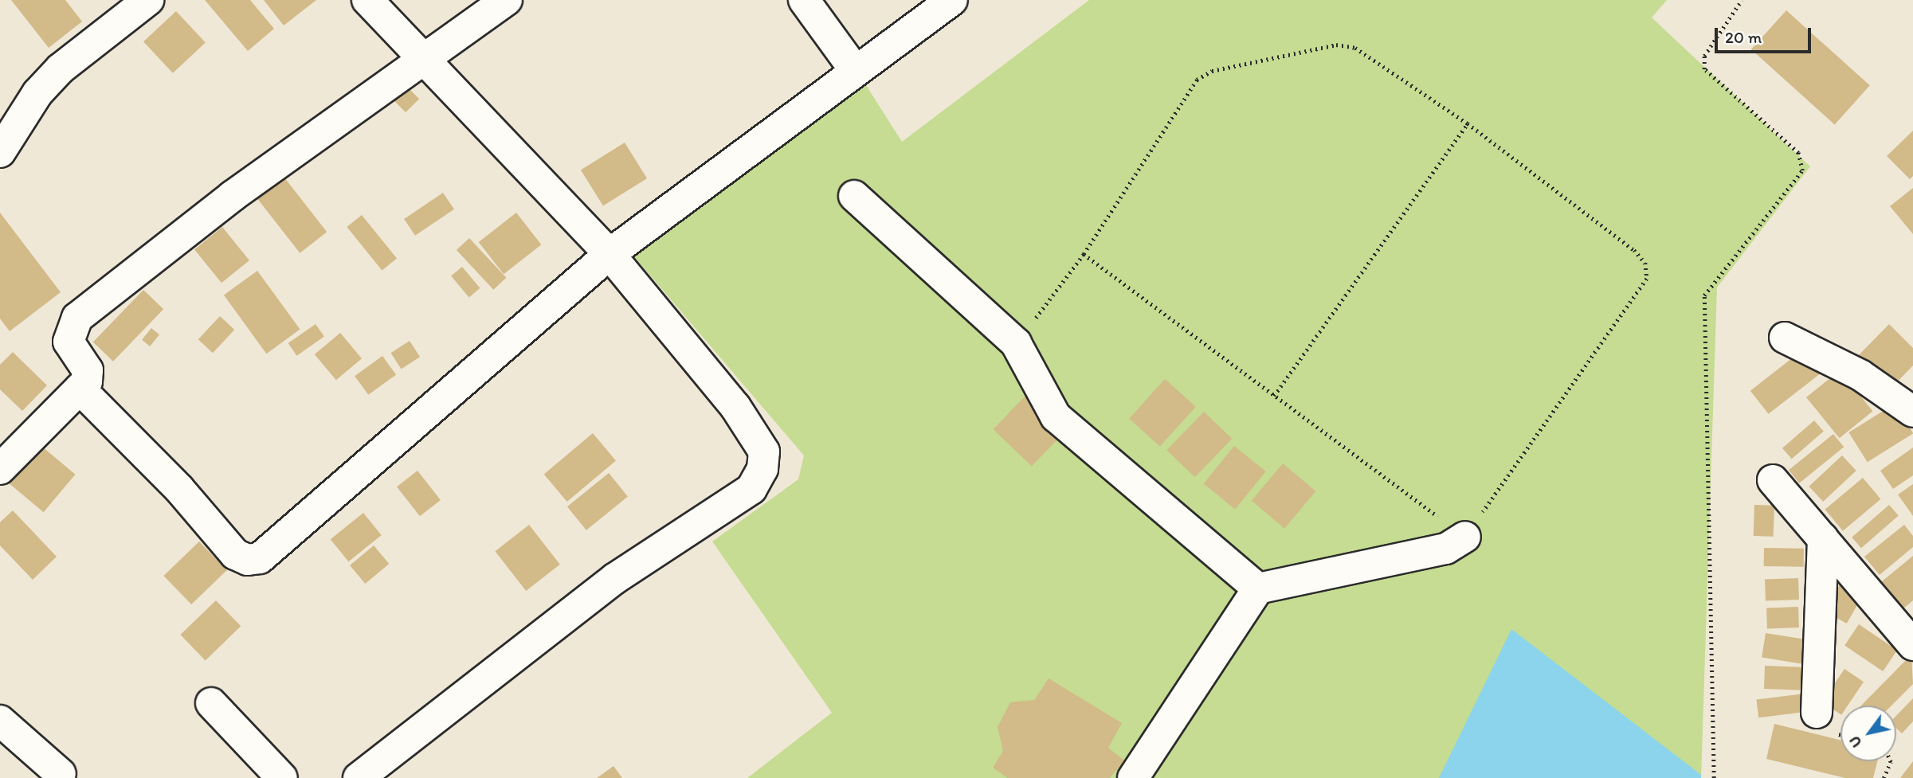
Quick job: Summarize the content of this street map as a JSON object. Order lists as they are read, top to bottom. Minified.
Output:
{"scale_bar":"20 m","north":"bottom left"}
